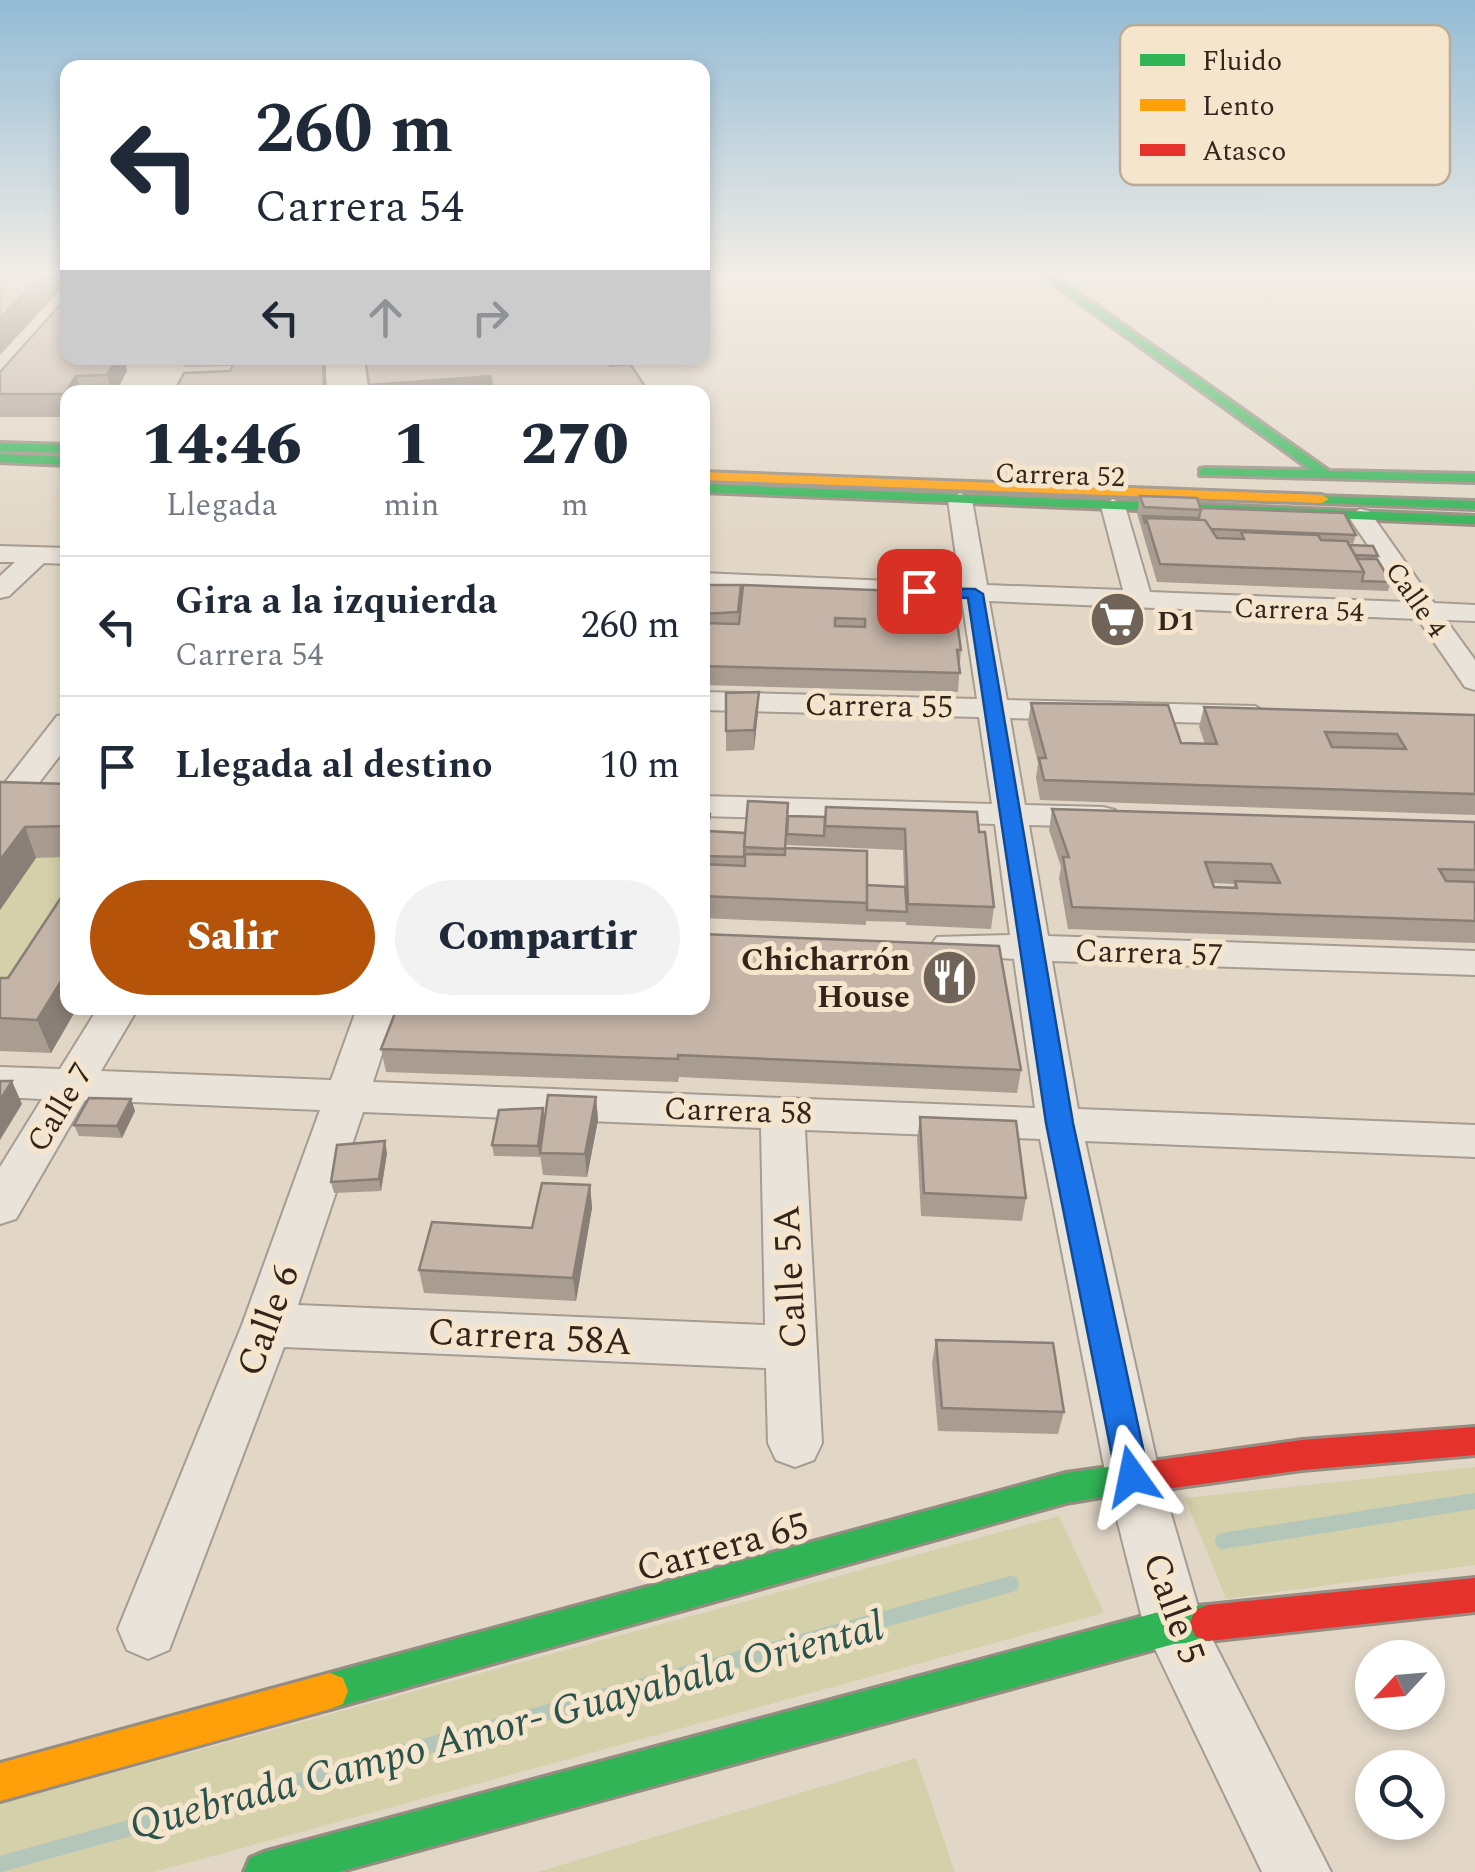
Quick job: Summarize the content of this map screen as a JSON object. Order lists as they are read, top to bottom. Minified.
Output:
{"streets":{"main road":["Carrera 52","Carrera 65"],"street":["Calle 4","Carrera 54","Carrera 55","Carrera 57","Calle 7","Carrera 58","Calle 5A","Calle 6","Carrera 58A","Calle 5"]},"crossings":[["Carrera 52","Calle 4"],["Carrera 52","Calle 5"],["Calle 4","Carrera 54"],["Carrera 54","Calle 5"],["Carrera 55","Calle 5"],["Carrera 57","Calle 5"],["Calle 7","Carrera 58"],["Carrera 58","Calle 5A"],["Carrera 58","Calle 6"],["Carrera 58","Calle 5"],["Calle 5A","Carrera 58A"],["Calle 6","Carrera 58A"],["Carrera 65","Calle 5"]],"water":["Quebrada Campo Amor- Guayabala Oriental"],"places":{"supermarket":["D1"],"restaurant":["Chicharrón House"]},"legend":["Fluido","Lento","Atasco"],"north":"bottom left","page":{"turn":["260 m","Carrera 54"],"eta":["14:46","Llegada","1","min","270","m"],"list":[{"name":"Gira a la izquierda","note":"Carrera 54","value":"260 m"},{"name":"Llegada al destino","value":"10 m"}],"buttons":["Salir","Compartir"]}}
